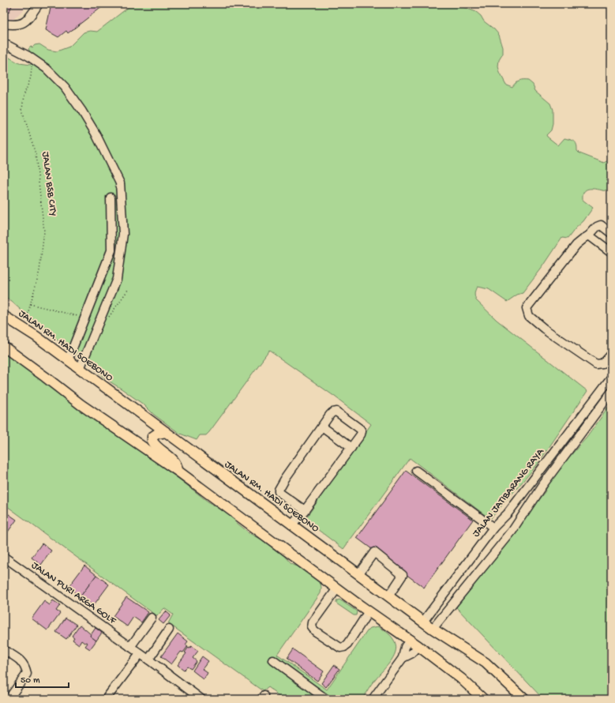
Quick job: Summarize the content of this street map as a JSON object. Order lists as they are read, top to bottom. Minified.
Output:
{"streets":{"main road":["JALAN RM. HADI SOEBONO"],"street":["JALAN JATIBARANG RAYA","JALAN PURI ARGA GOLF"],"path":["JALAN BSB CITY"]},"crossings":[["JALAN BSB CITY","JALAN RM. HADI SOEBONO"],["JALAN RM. HADI SOEBONO","JALAN JATIBARANG RAYA"]],"scale_bar":"50 m"}
